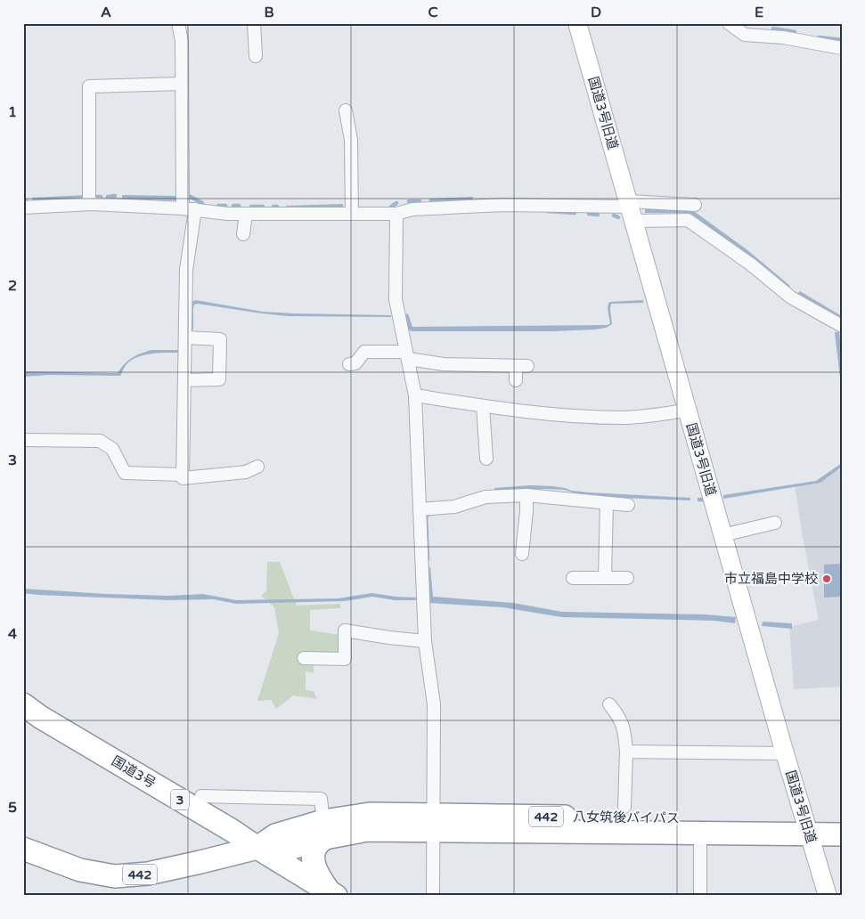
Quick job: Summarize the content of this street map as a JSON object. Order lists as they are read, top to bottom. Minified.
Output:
{"streets":{"highway":["国道3号","3","442","八女筑後バイパス"],"street":["国道3号旧道"]},"crossings":[["国道3号旧道","八女筑後バイパス"],["国道3号","八女筑後バイパス"]],"places":["市立福島中学校"],"grid":{"columns":["A","B","C","D","E"],"rows":["1","2","3","4","5"]}}
